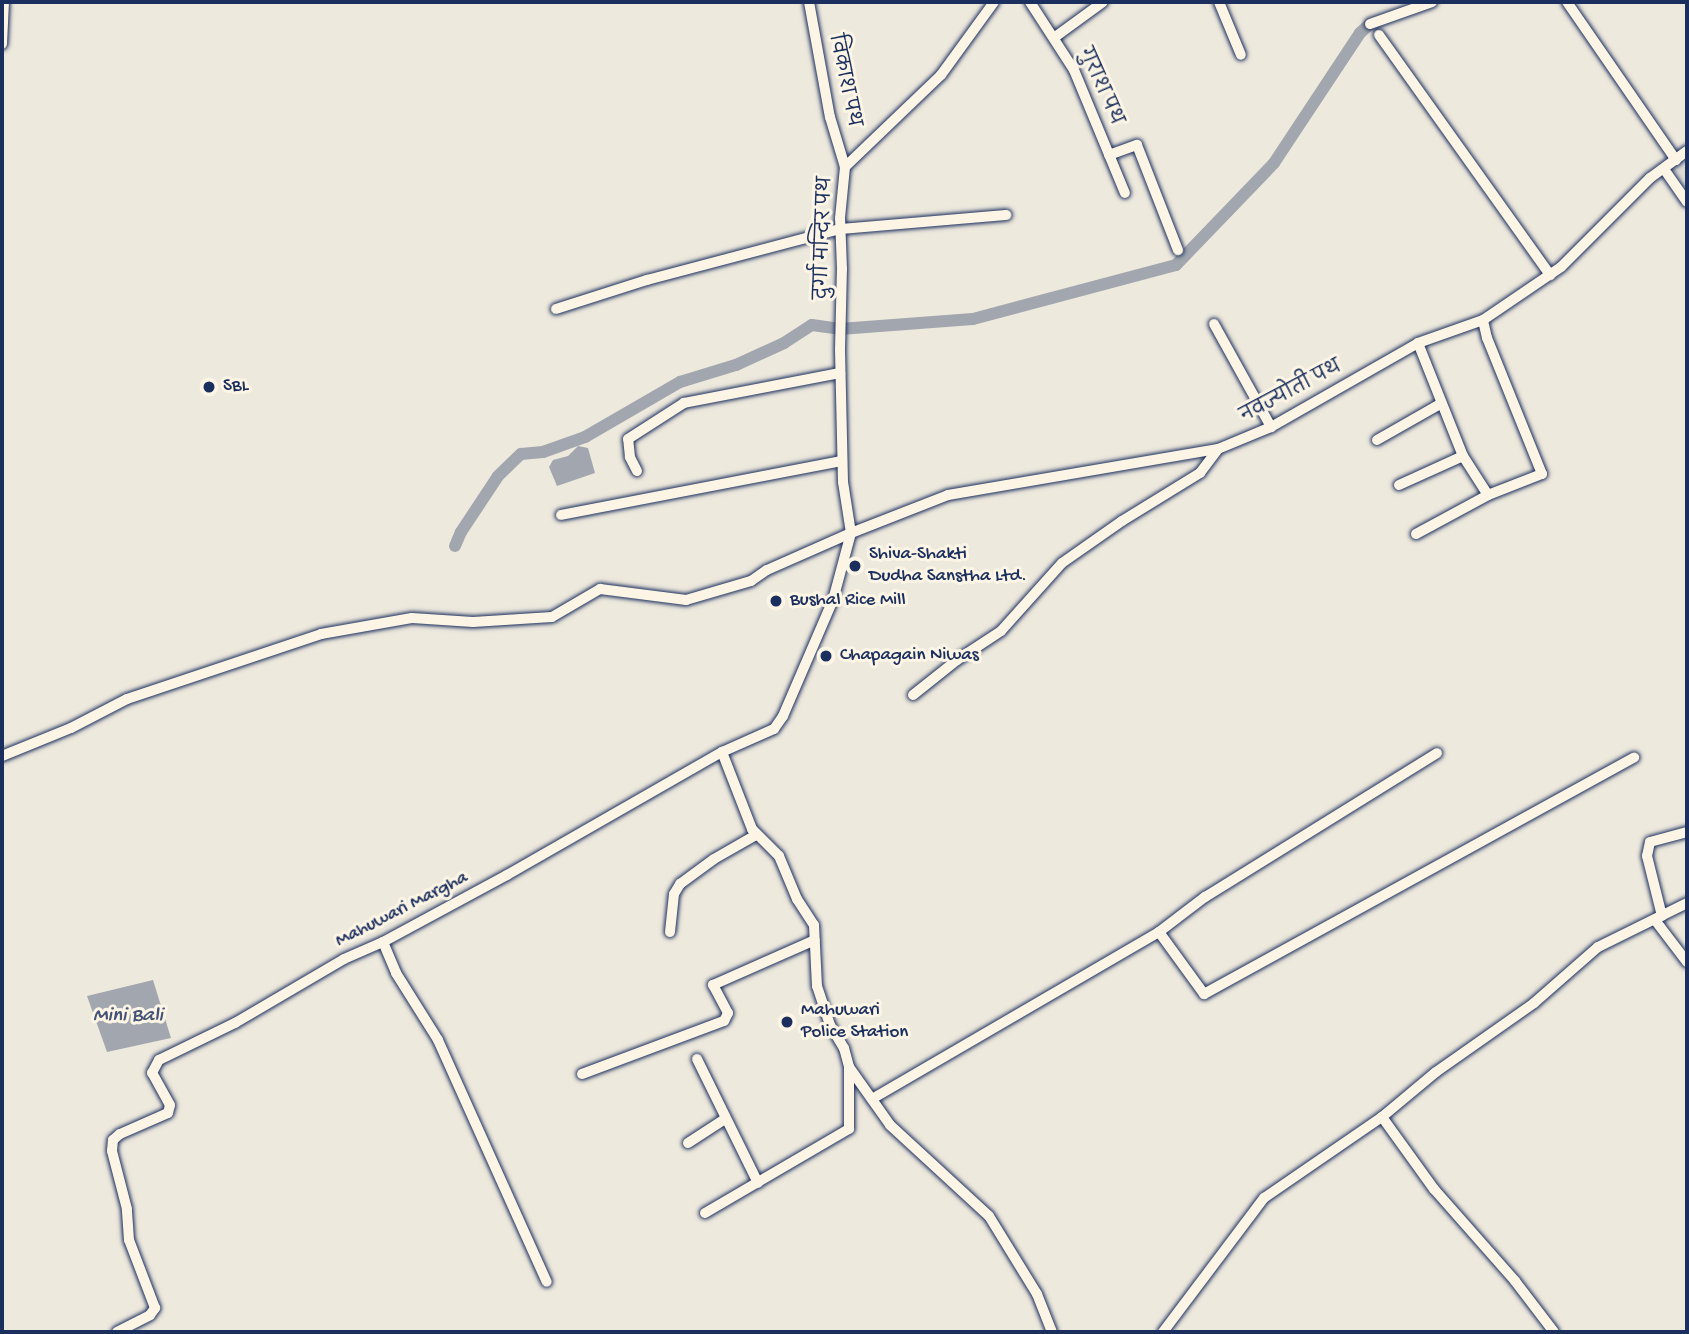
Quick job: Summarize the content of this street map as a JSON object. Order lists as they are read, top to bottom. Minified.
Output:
{"streets":{"street":["विकाश पथ","गुराश पथ","दुर्गा मन्दिर पथ","नवज्योती पथ","Mahuwari Margha"]},"crossings":[["विकाश पथ","दुर्गा मन्दिर पथ"],["दुर्गा मन्दिर पथ","नवज्योती पथ"],["दुर्गा मन्दिर पथ","Mahuwari Margha"],["नवज्योती पथ","Mahuwari Margha"]],"water":["Mini Bali"],"places":["SBL","Shiva-Shakti Dudha Sanstha Ltd.","Bushal Rice Mill","Chapagain Niwas","Mahuwari Police Station"]}
